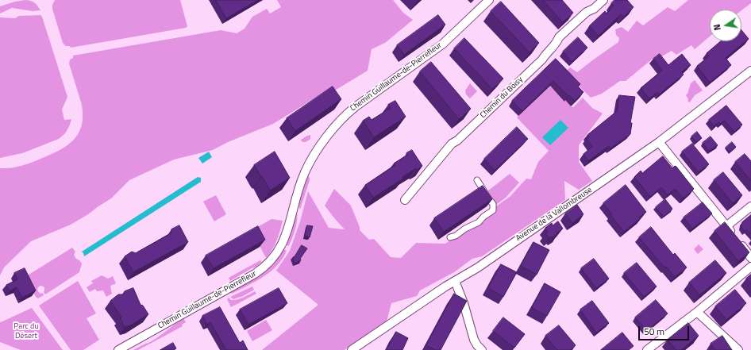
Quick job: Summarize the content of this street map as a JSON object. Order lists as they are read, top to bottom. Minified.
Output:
{"streets":{"street":["Chemin Guillaume-de-Pierrefleur","Chemin du Boisy","Avenue de la Vallombreuse"]},"parks":["Parc du Désert"],"scale_bar":"50 m","north":"left"}
